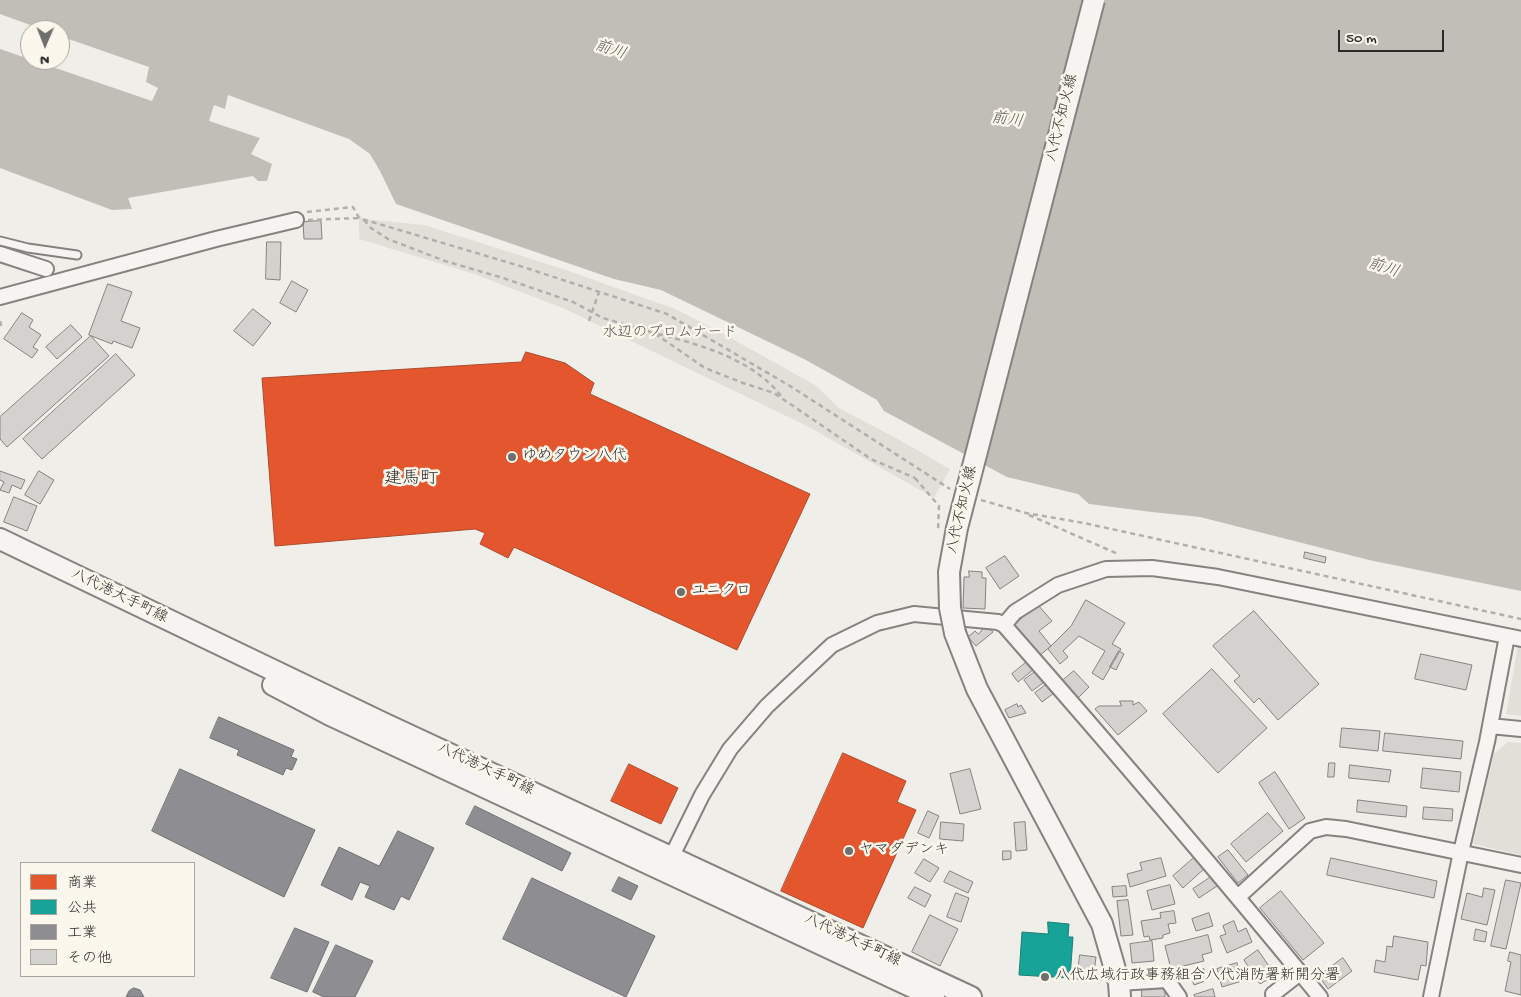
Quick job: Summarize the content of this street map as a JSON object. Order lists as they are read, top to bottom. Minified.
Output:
{"streets":{"main road":["八代不知火線","八代港大手町線"]},"districts":["建馬町"],"water":["前川"],"parks":["水辺のプロムナード"],"places":["ゆめタウン八代","ユニクロ","ヤマダデンキ","八代広域行政事務組合八代消防署新開分署"],"legend":["商業","公共","工業","その他"],"scale_bar":"50 m","north":"bottom"}
